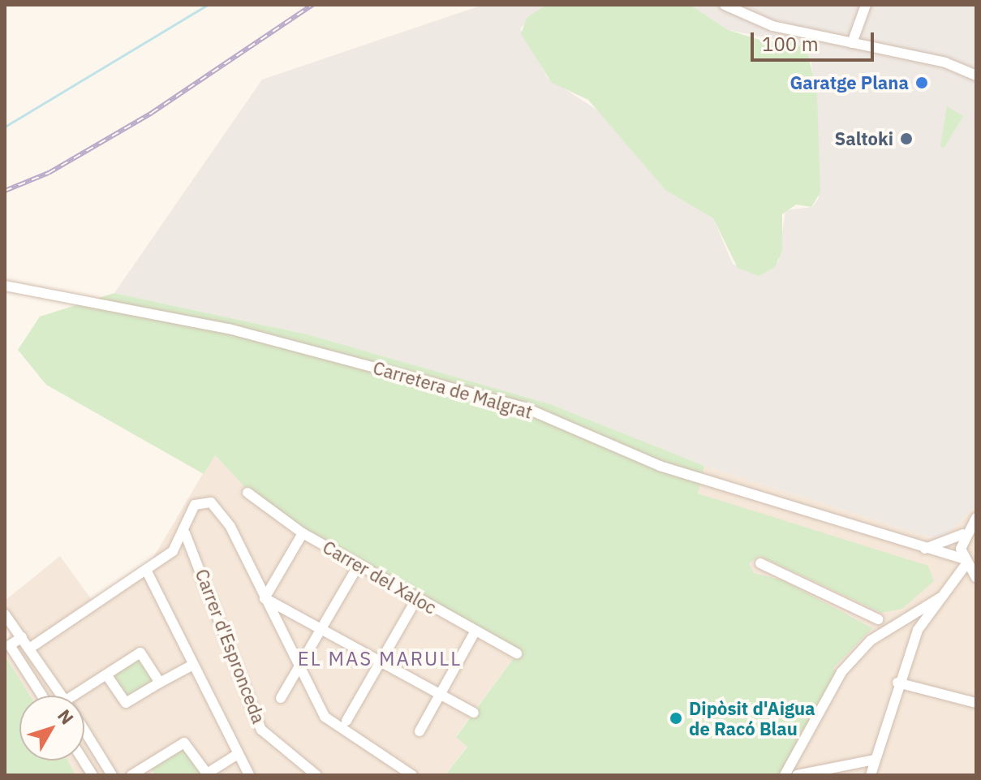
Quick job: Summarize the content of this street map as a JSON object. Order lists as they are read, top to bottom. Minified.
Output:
{"streets":{"street":["Carretera de Malgrat","Carrer del Xaloc","Carrer d'Espronceda"]},"districts":["EL MAS MARULL"],"places":["Garatge Plana","Saltoki","Dipòsit d'Aigua de Racó Blau"],"scale_bar":"100 m","north":"top right"}
